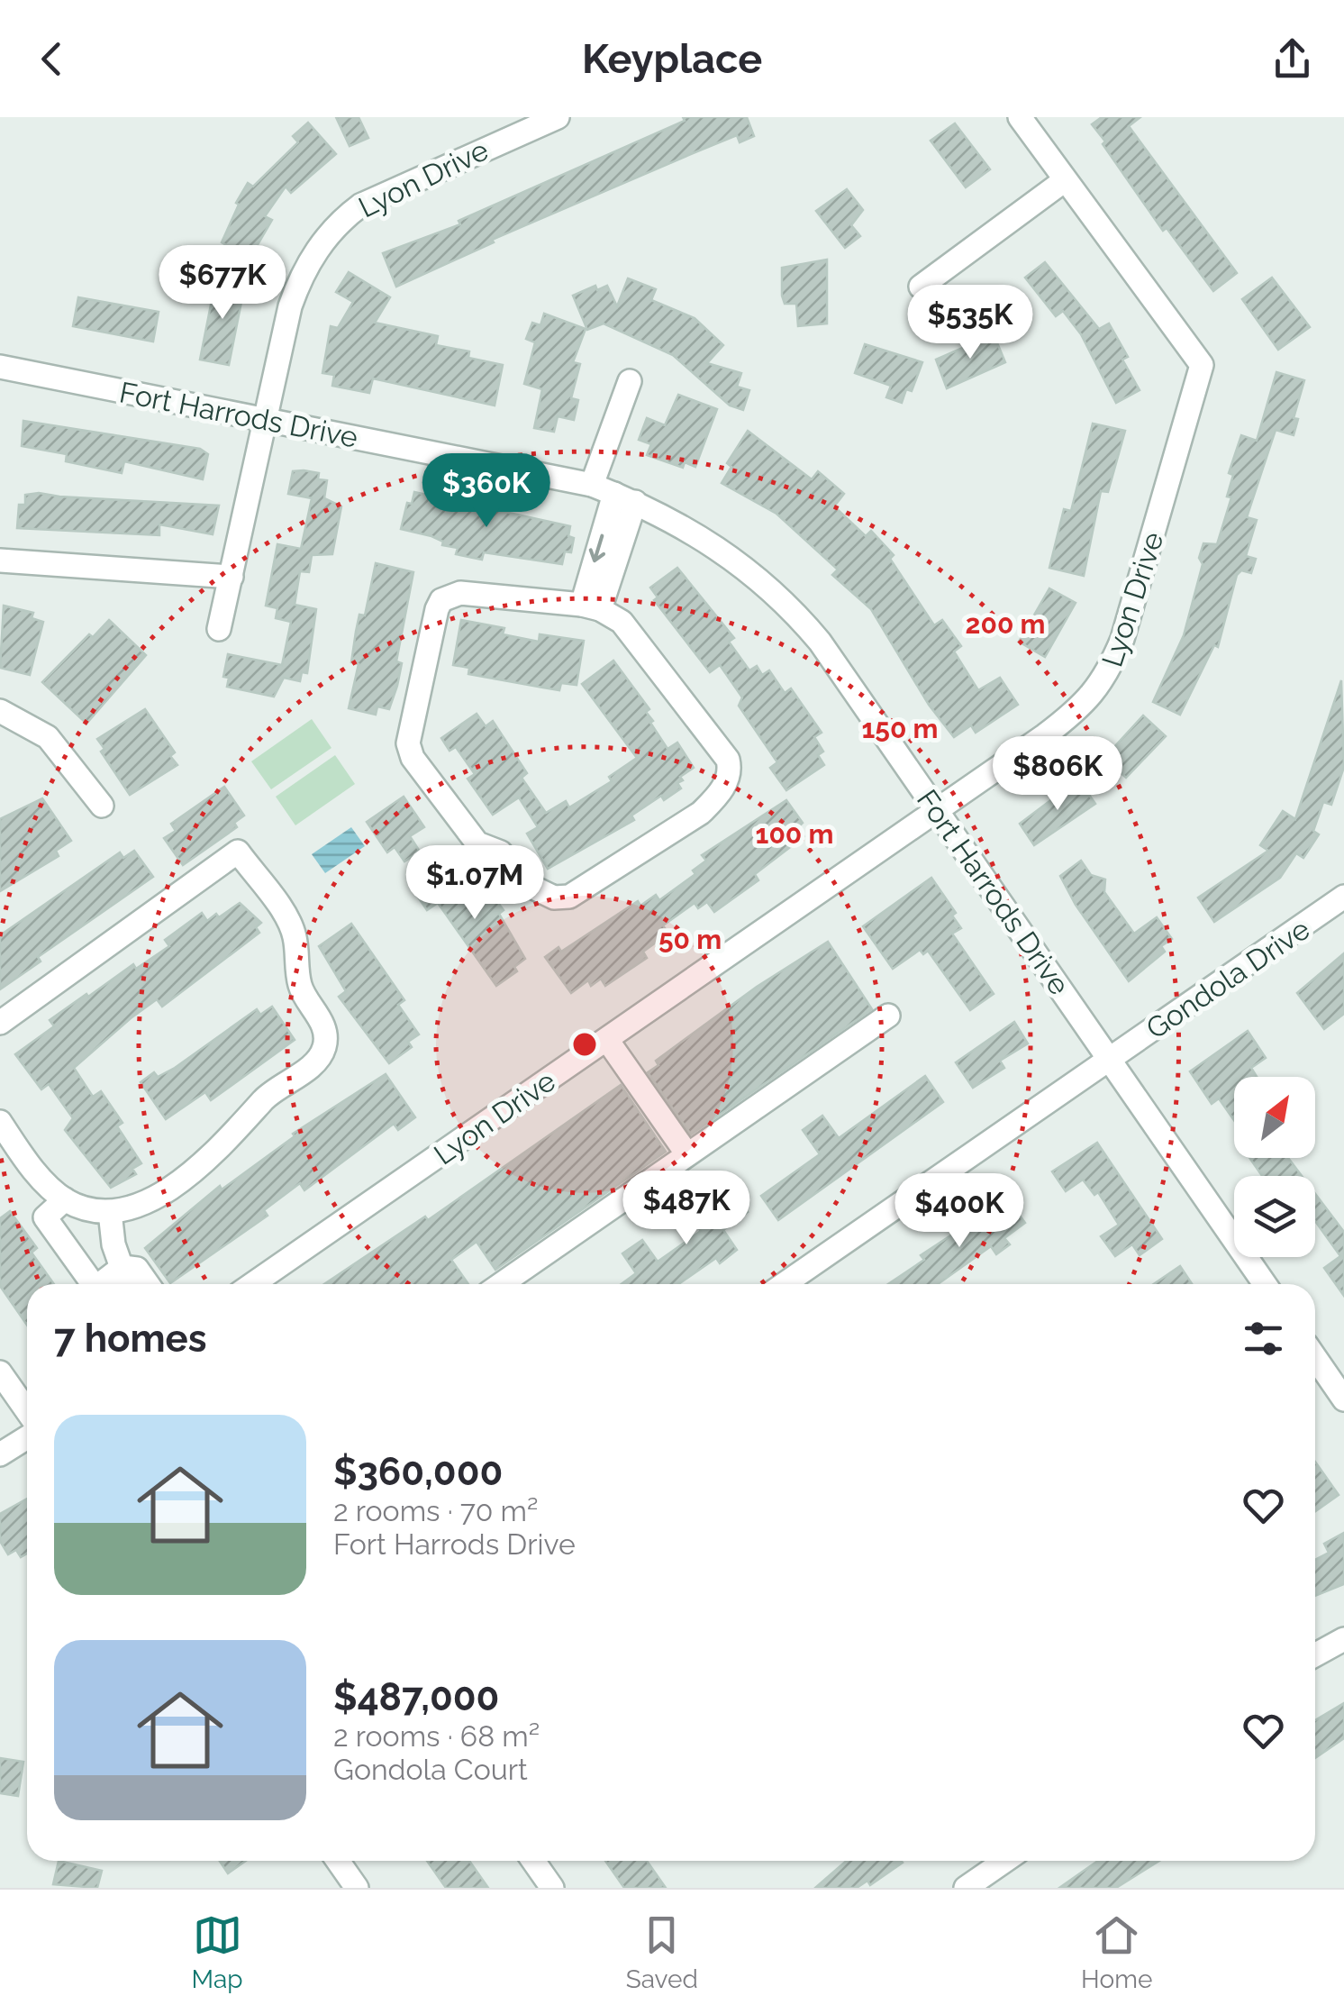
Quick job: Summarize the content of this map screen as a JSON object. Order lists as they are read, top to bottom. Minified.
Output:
{"streets":{"street":["Lyon Drive","Fort Harrods Drive","Gondola Drive"]},"crossings":[["Lyon Drive","Fort Harrods Drive"],["Fort Harrods Drive","Gondola Drive"]],"north":"top right","page":{"header":"Keyplace","price":["$677K","$535K","$360K","$806K","$1.07M","$487K","$400K"],"heading":"7 homes","list":[{"name":"$360,000","note":"2 rooms · 70 m² · Fort Harrods Drive"},{"name":"$487,000","note":"2 rooms · 68 m² · Gondola Court"}],"tabs":["Map","Saved","Home"]},"rings":["200 m","150 m","100 m","50 m"]}
